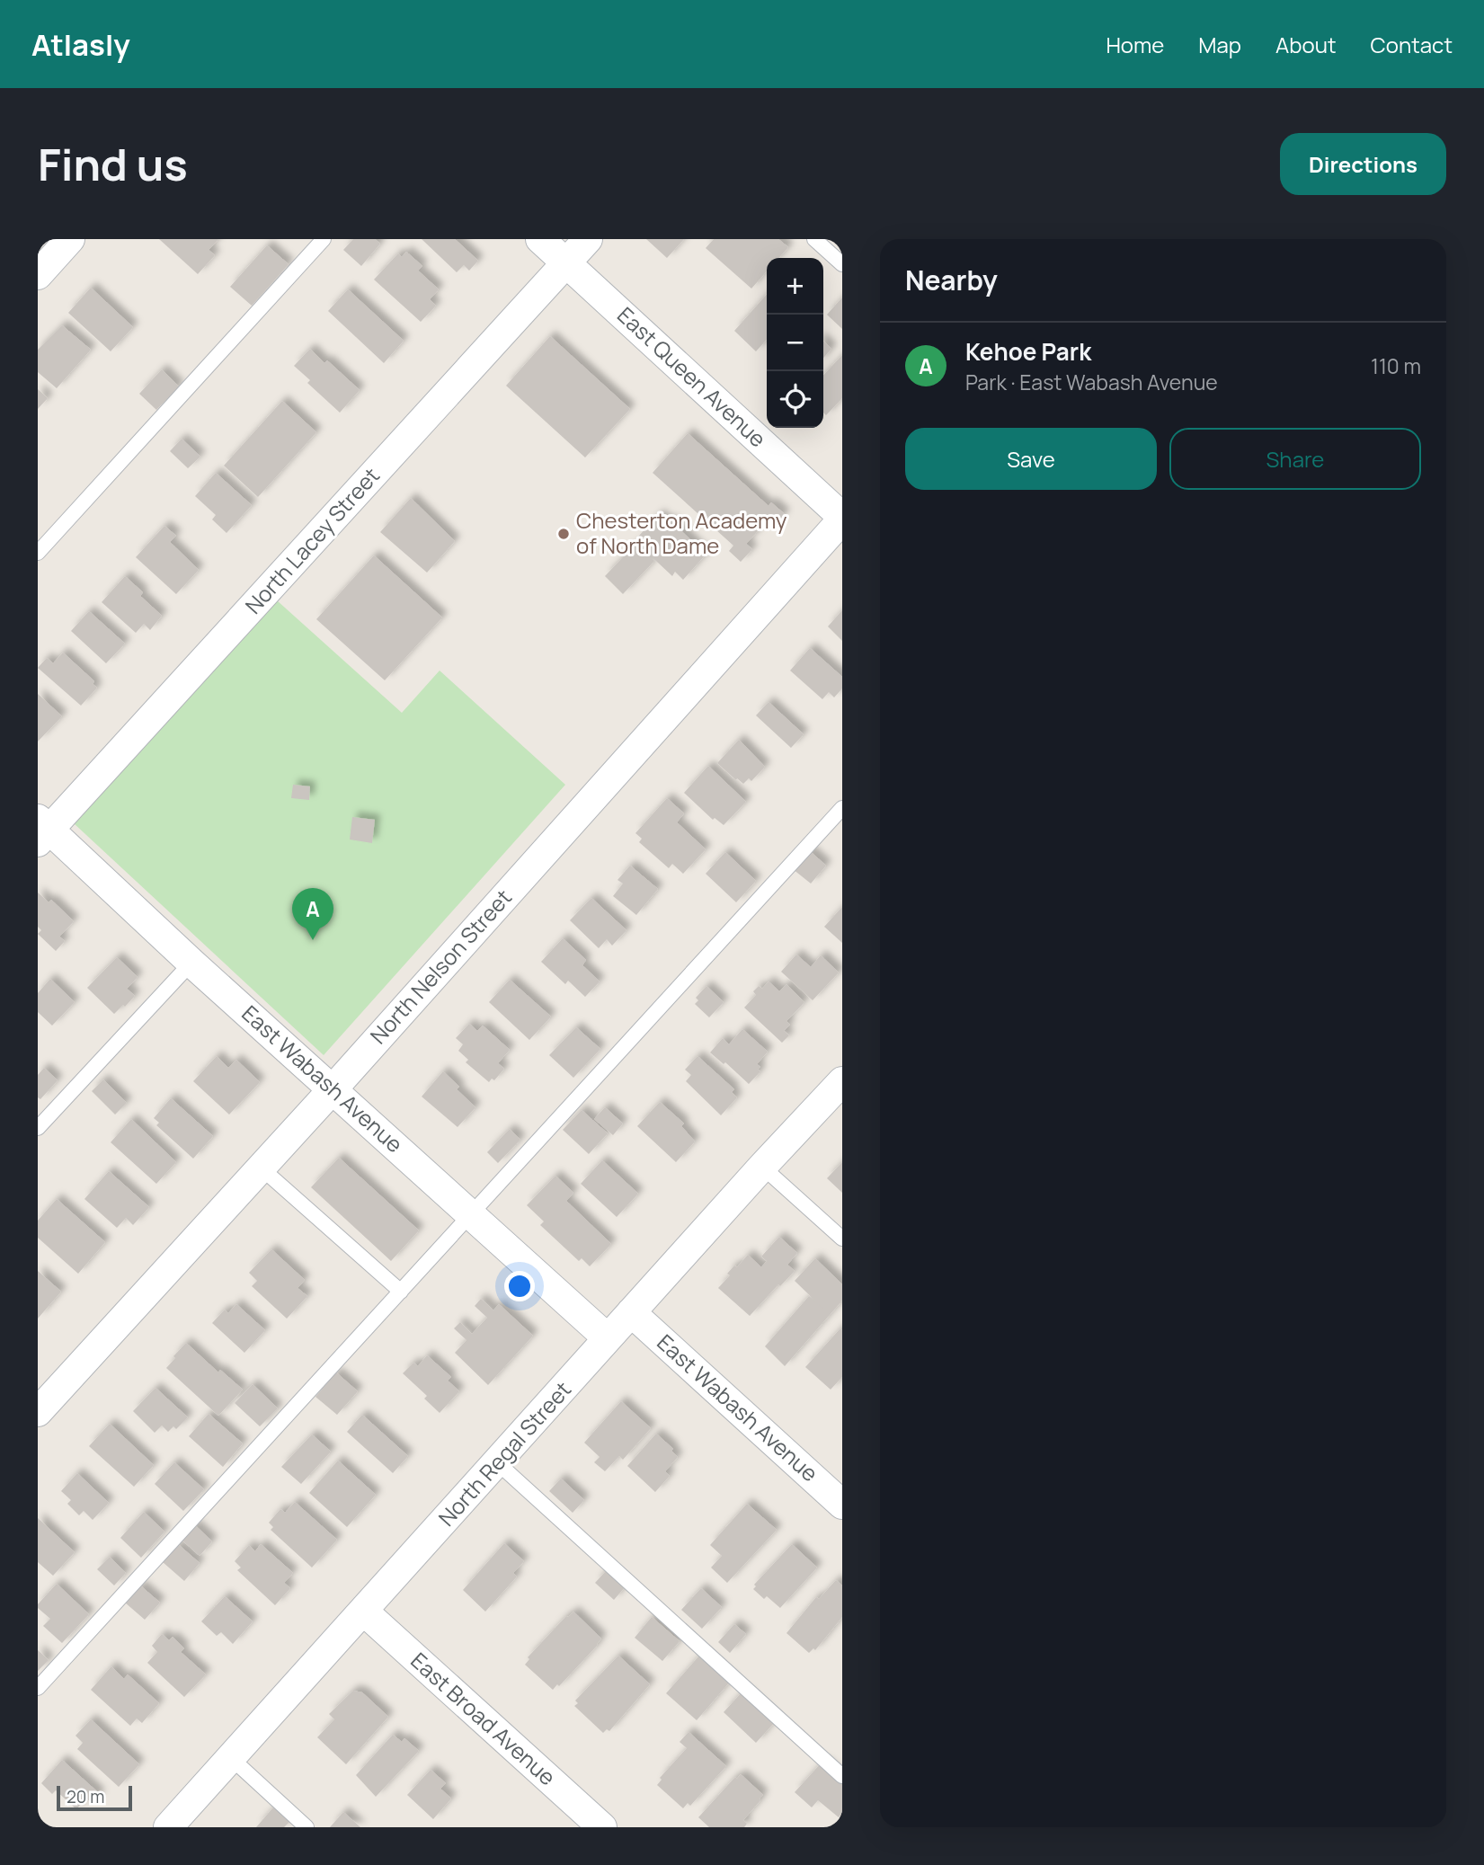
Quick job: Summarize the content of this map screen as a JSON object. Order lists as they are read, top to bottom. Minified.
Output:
{"streets":{"street":["East Queen Avenue","North Lacey Street","North Nelson Street","East Wabash Avenue","North Regal Street","East Broad Avenue"]},"crossings":[["East Queen Avenue","North Lacey Street"],["East Queen Avenue","North Nelson Street"],["North Lacey Street","East Wabash Avenue"],["North Nelson Street","East Wabash Avenue"],["East Wabash Avenue","North Regal Street"],["North Regal Street","East Broad Avenue"]],"places":["Chesterton Academy of North Dame"],"scale_bar":"20 m","page":{"header":"Atlasly","nav":["Home","Map","About","Contact"],"buttons":["Directions",["Save","Share"]],"title":"Find us","heading":"Nearby","map_buttons":["+","−"],"list":[{"mark":"A","name":"Kehoe Park","note":"Park · East Wabash Avenue","value":"110 m"}],"pins":"A","scale":"20 m"}}
